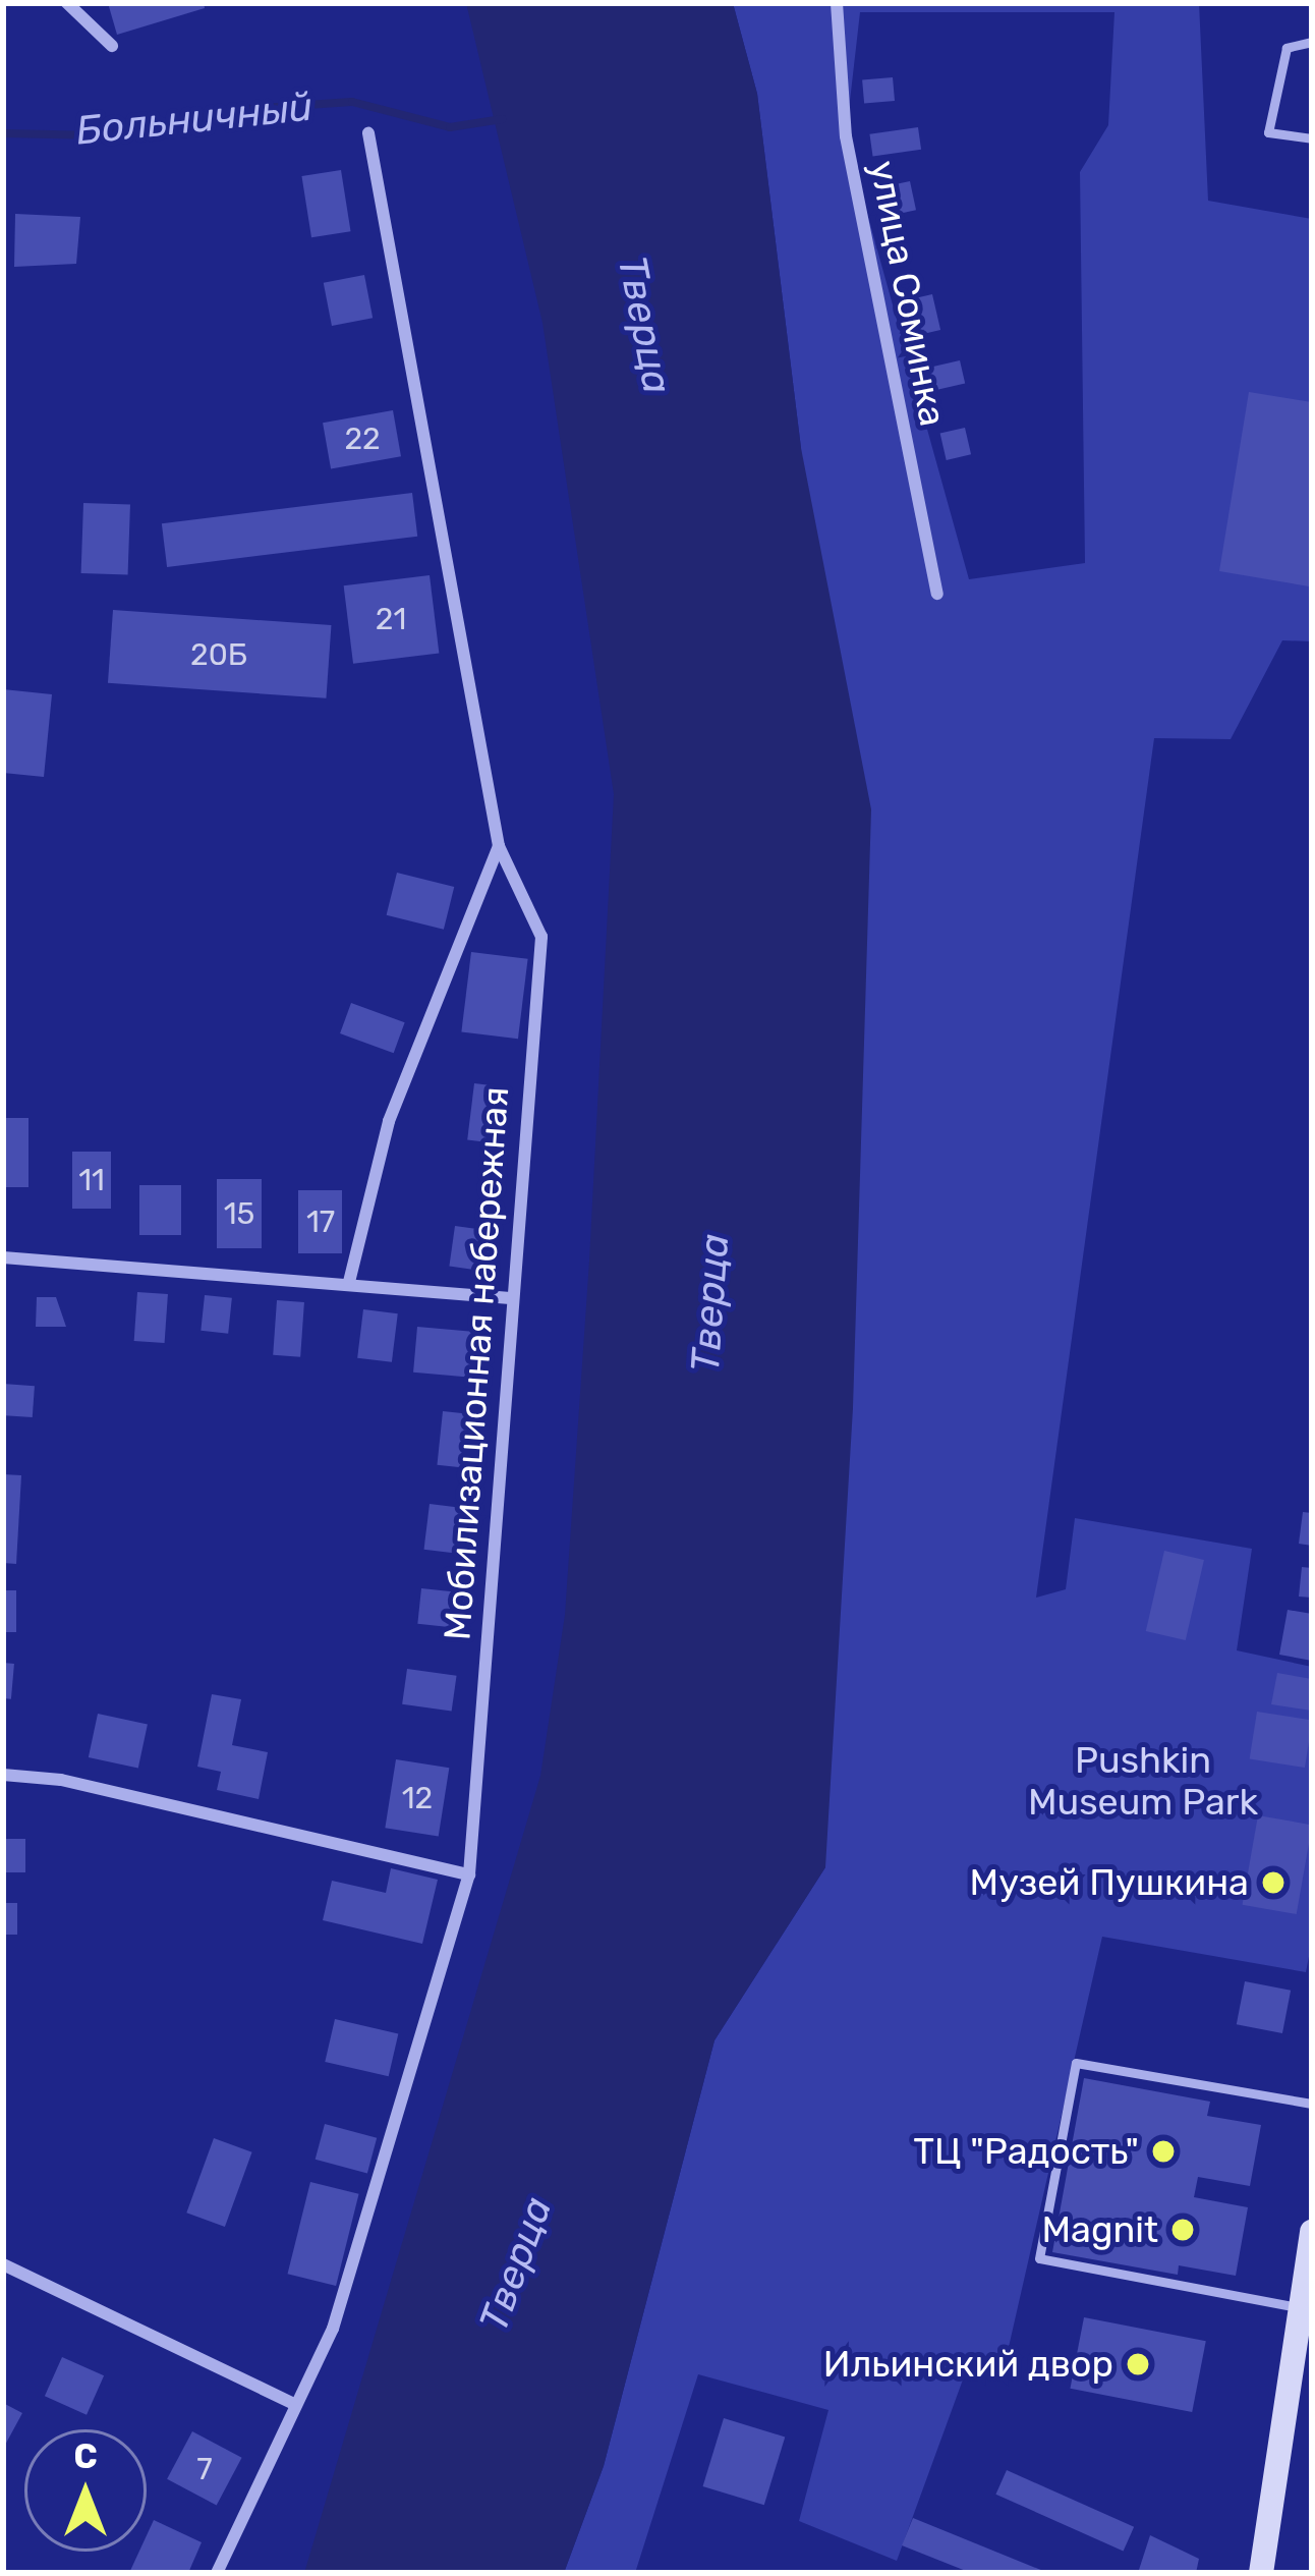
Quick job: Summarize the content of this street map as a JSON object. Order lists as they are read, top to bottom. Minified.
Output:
{"streets":{"street":["улица Соминка","Мобилизационная набережная"]},"water":["Больничный","Тверца"],"parks":["Pushkin Museum Park"],"places":["Музей Пушкина","ТЦ \"Радость\"","Magnit","Ильинский двор"],"house_numbers":["22","21","20Б","11","15","17","12","7"],"north":"top"}
